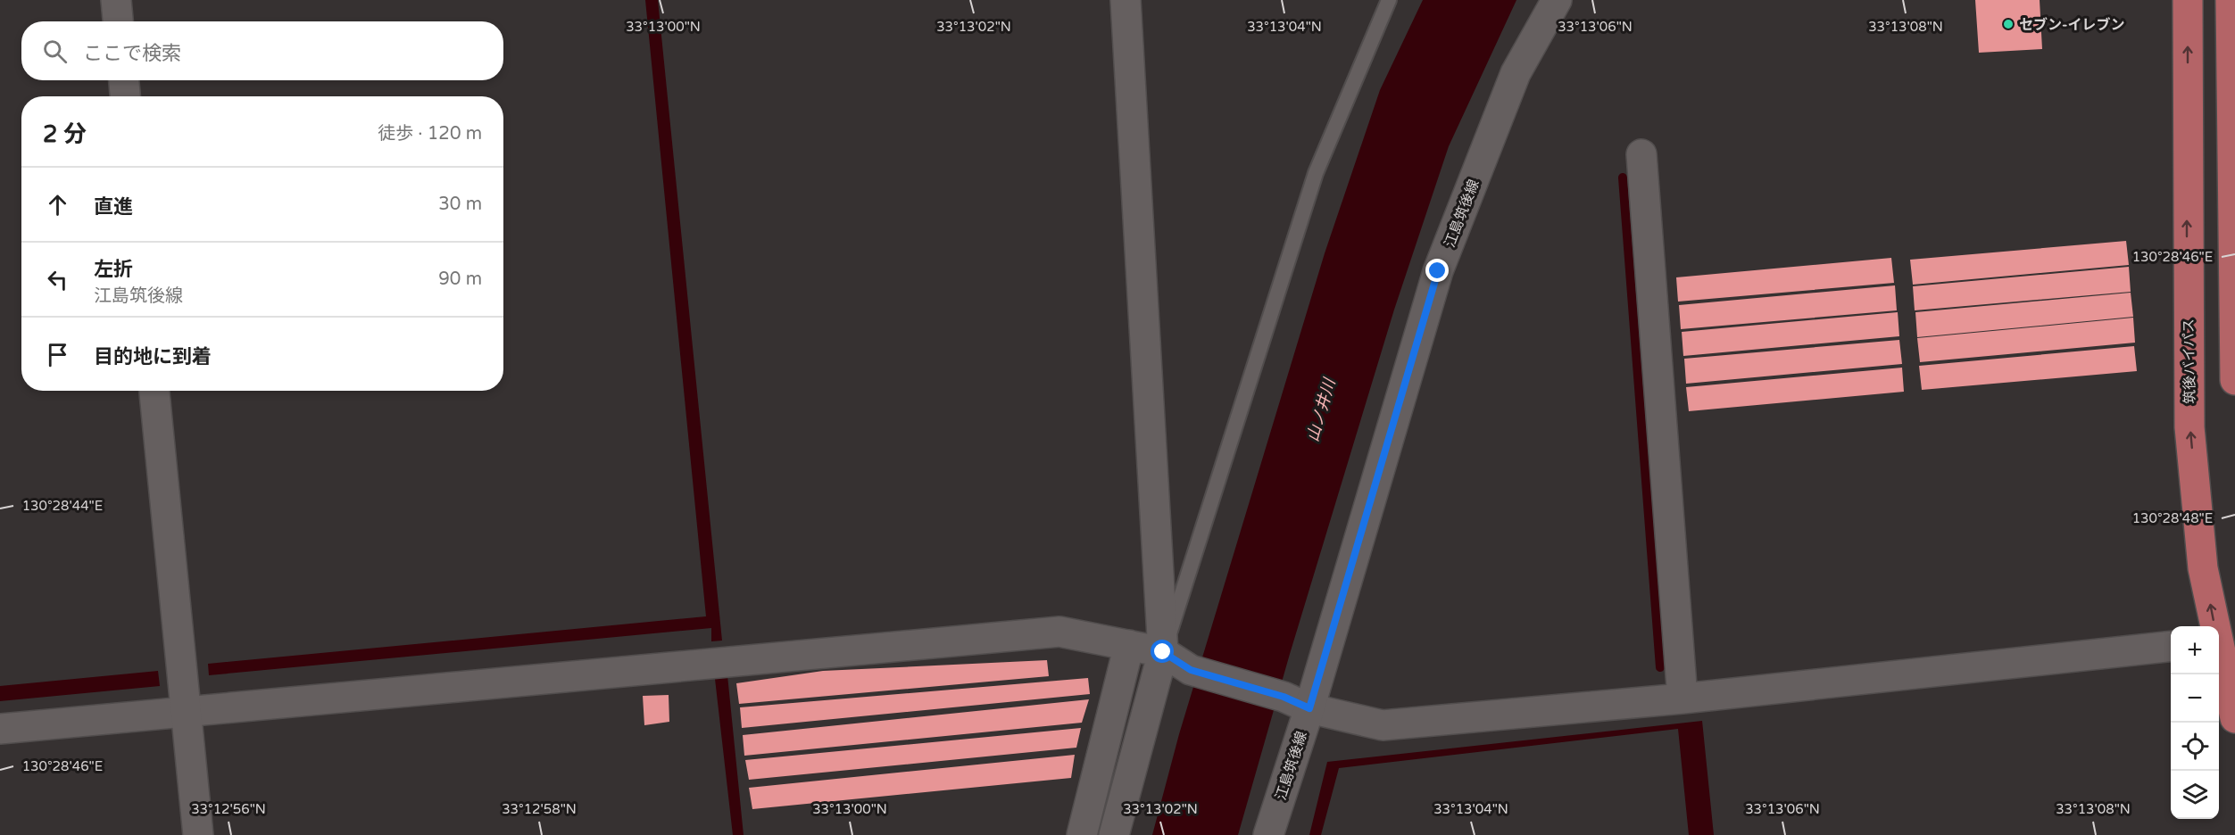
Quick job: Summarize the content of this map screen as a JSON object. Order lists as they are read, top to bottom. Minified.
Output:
{"streets":{"highway":["筑後バイパス"],"street":["江島筑後線"]},"water":["山ノ井川"],"places":["セブン-イレブン"],"page":{"search":"ここで検索","heading":["2 分","徒歩 · 120 m"],"list":[["直進","30 m"],["左折","江島筑後線","90 m"],"目的地に到着"],"map_buttons":["+","−"]},"coordinates":["33°13'00\"N","33°13'02\"N","33°13'04\"N","33°13'06\"N","33°13'08\"N","130°28'46\"E","130°28'44\"E","130°28'48\"E","33°12'56\"N","33°12'58\"N"]}
